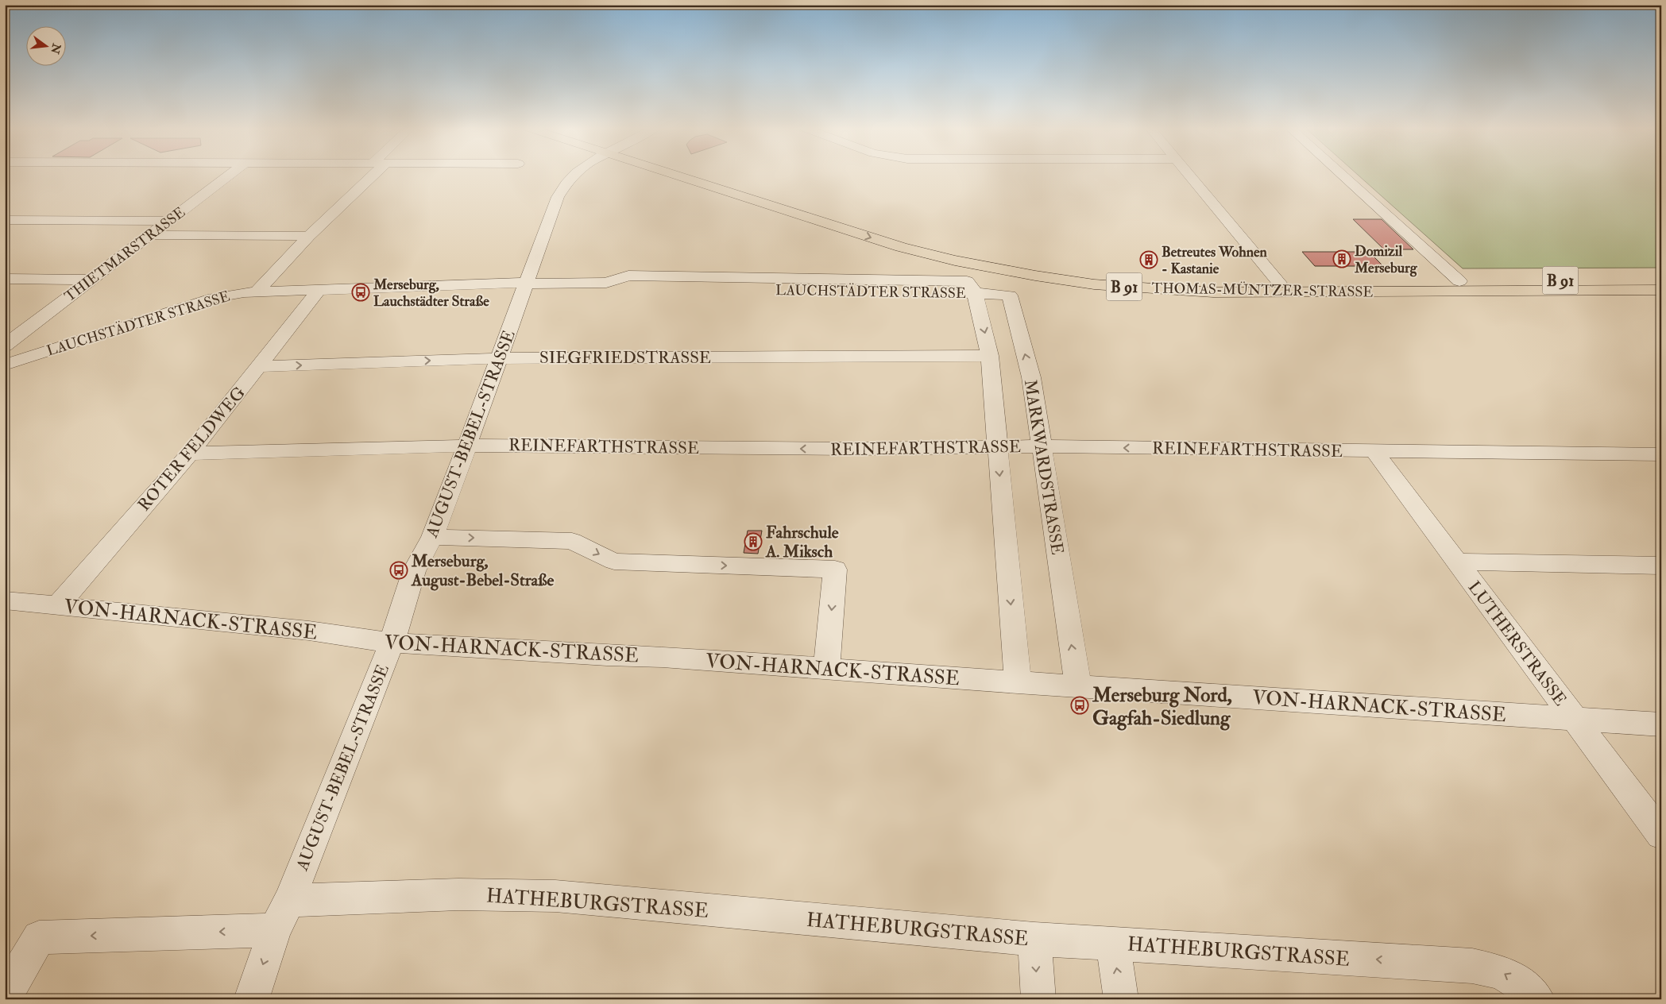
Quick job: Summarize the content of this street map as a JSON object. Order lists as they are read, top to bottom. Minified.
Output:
{"streets":{"main road":["B 91","THOMAS-MÜNTZER-STRASSE"],"street":["THIETMARSTRASSE","LAUCHSTÄDTER STRASSE","SIEGFRIEDSTRASSE","AUGUST-BEBEL-STRASSE","REINEFARTHSTRASSE","ROTER FELDWEG","MARKWARDSTRASSE","VON-HARNACK-STRASSE","LUTHERSTRASSE","HATHEBURGSTRASSE"]},"crossings":[["LAUCHSTÄDTER STRASSE","AUGUST-BEBEL-STRASSE"],["LAUCHSTÄDTER STRASSE","ROTER FELDWEG"],["LAUCHSTÄDTER STRASSE","MARKWARDSTRASSE"],["SIEGFRIEDSTRASSE","AUGUST-BEBEL-STRASSE"],["SIEGFRIEDSTRASSE","ROTER FELDWEG"],["AUGUST-BEBEL-STRASSE","REINEFARTHSTRASSE"],["AUGUST-BEBEL-STRASSE","VON-HARNACK-STRASSE"],["AUGUST-BEBEL-STRASSE","HATHEBURGSTRASSE"],["REINEFARTHSTRASSE","ROTER FELDWEG"],["REINEFARTHSTRASSE","MARKWARDSTRASSE"],["REINEFARTHSTRASSE","LUTHERSTRASSE"],["ROTER FELDWEG","VON-HARNACK-STRASSE"],["MARKWARDSTRASSE","VON-HARNACK-STRASSE"],["VON-HARNACK-STRASSE","LUTHERSTRASSE"]],"one_way":["REINEFARTHSTRASSE"],"places":{"building":["Domizil Merseburg","Betreutes Wohnen - Kastanie","Fahrschule A. Miksch"],"bus stop":["Merseburg, Lauchstädter Straße","Merseburg, August-Bebel-Straße","Merseburg Nord, Gagfah-Siedlung"]},"north":"right"}
